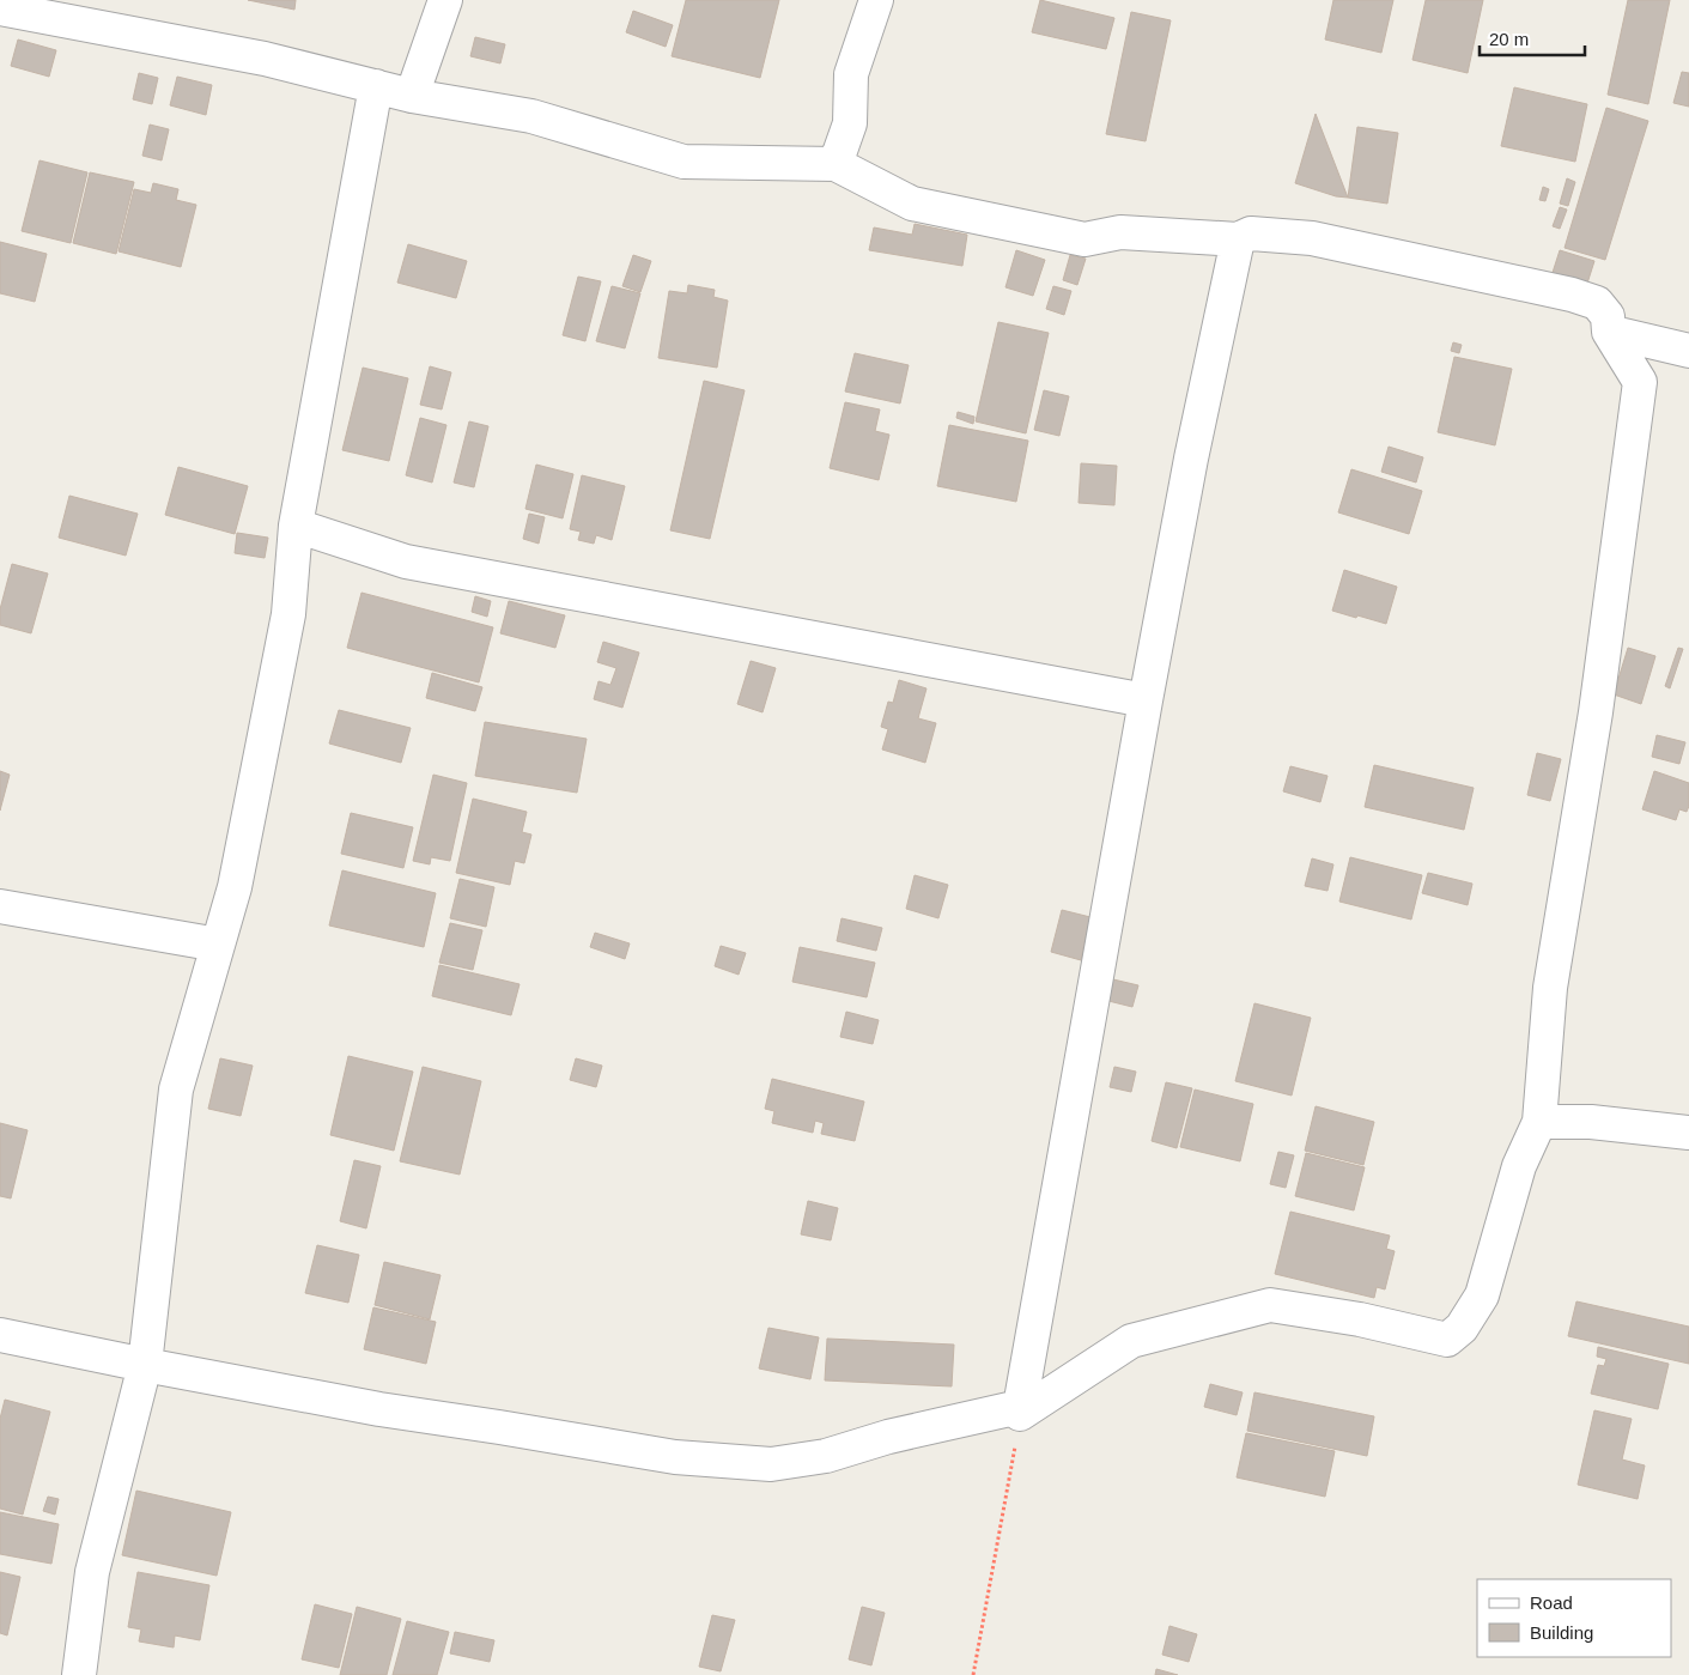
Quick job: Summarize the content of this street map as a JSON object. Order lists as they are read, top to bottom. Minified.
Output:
{"legend":["Road","Building"],"scale_bar":"20 m"}
